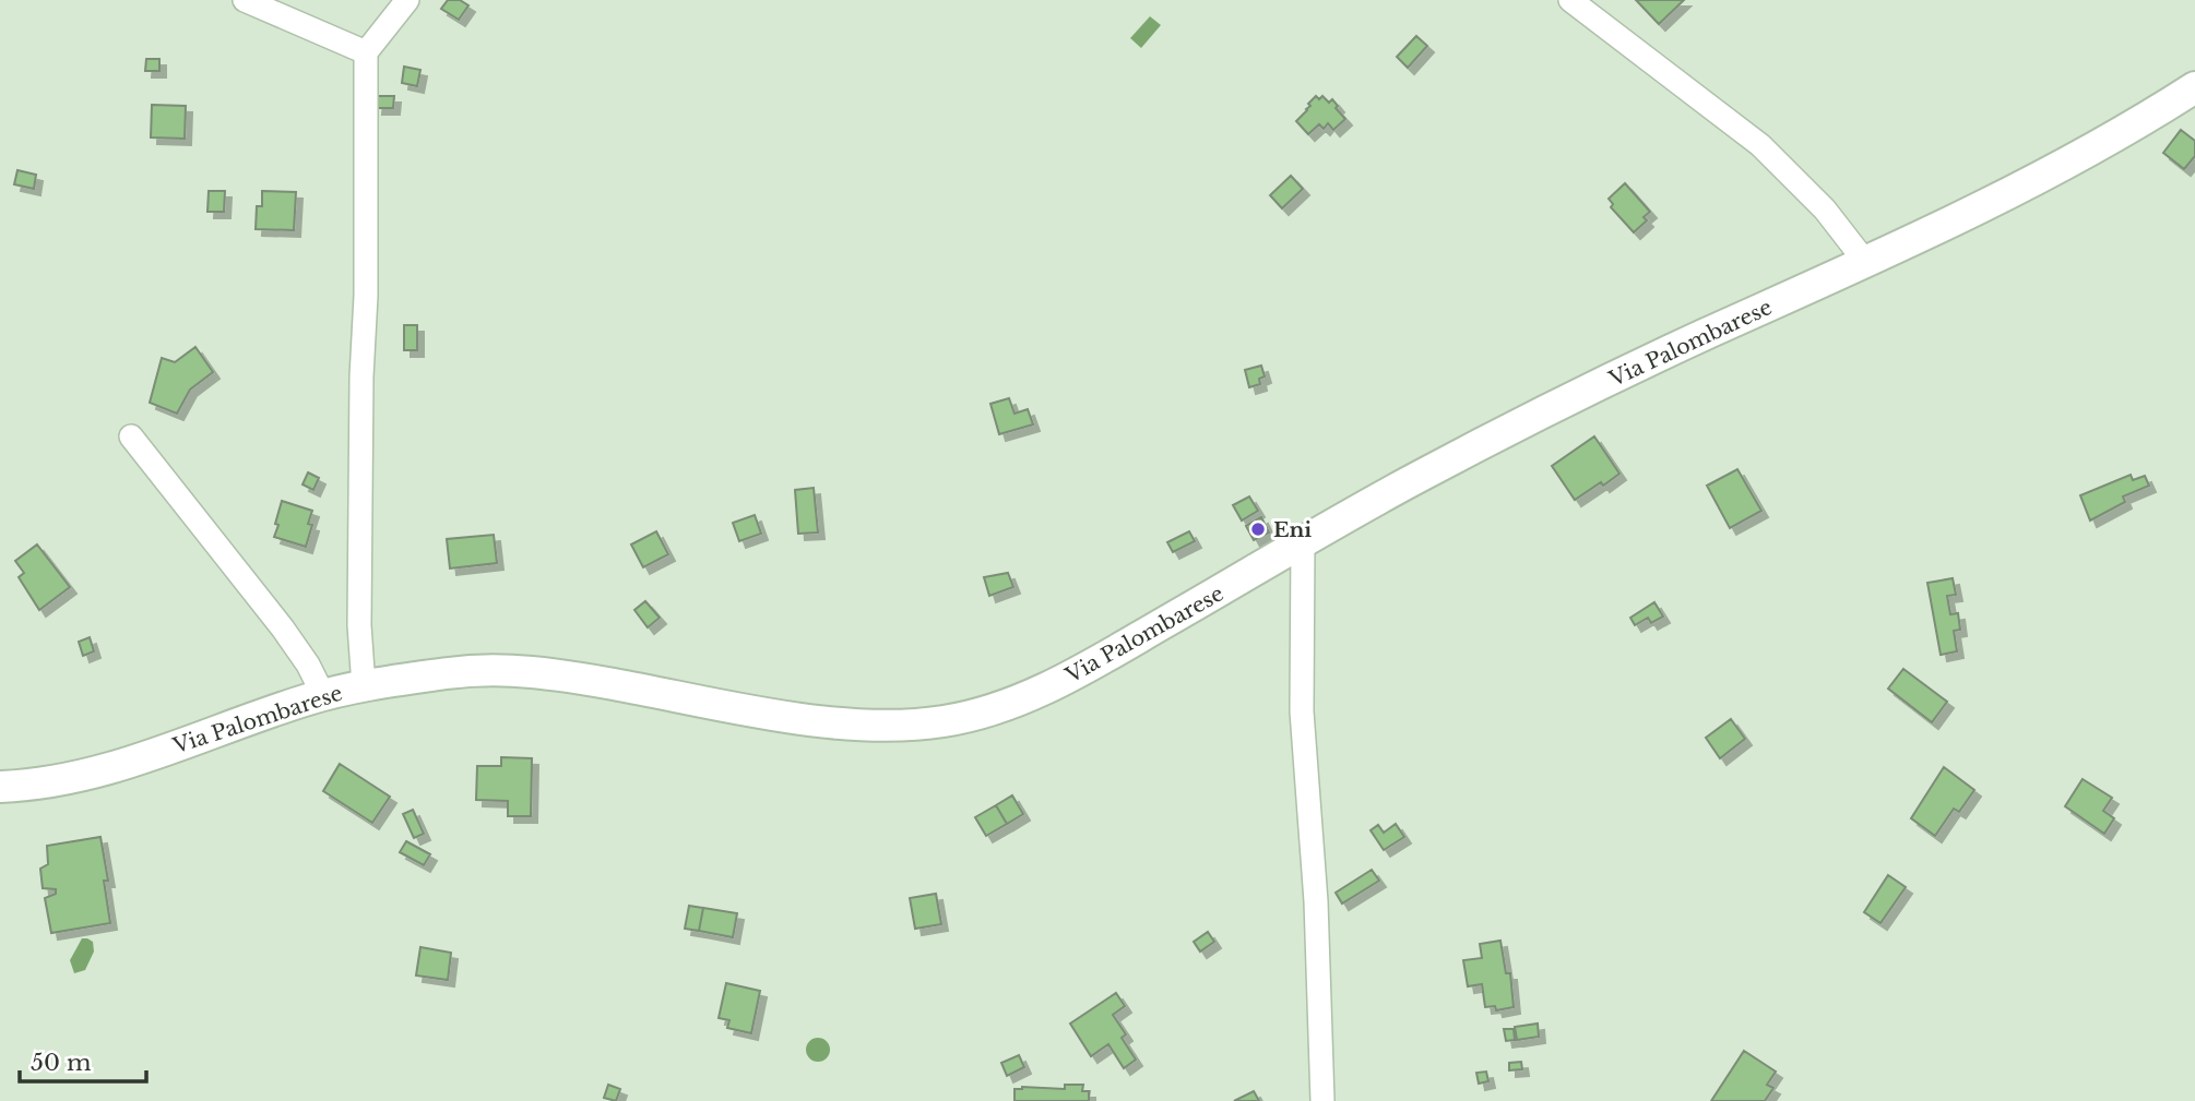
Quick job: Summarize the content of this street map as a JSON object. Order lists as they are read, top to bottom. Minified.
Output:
{"streets":{"main road":["Via Palombarese"]},"places":["Eni"],"scale_bar":"50 m"}
